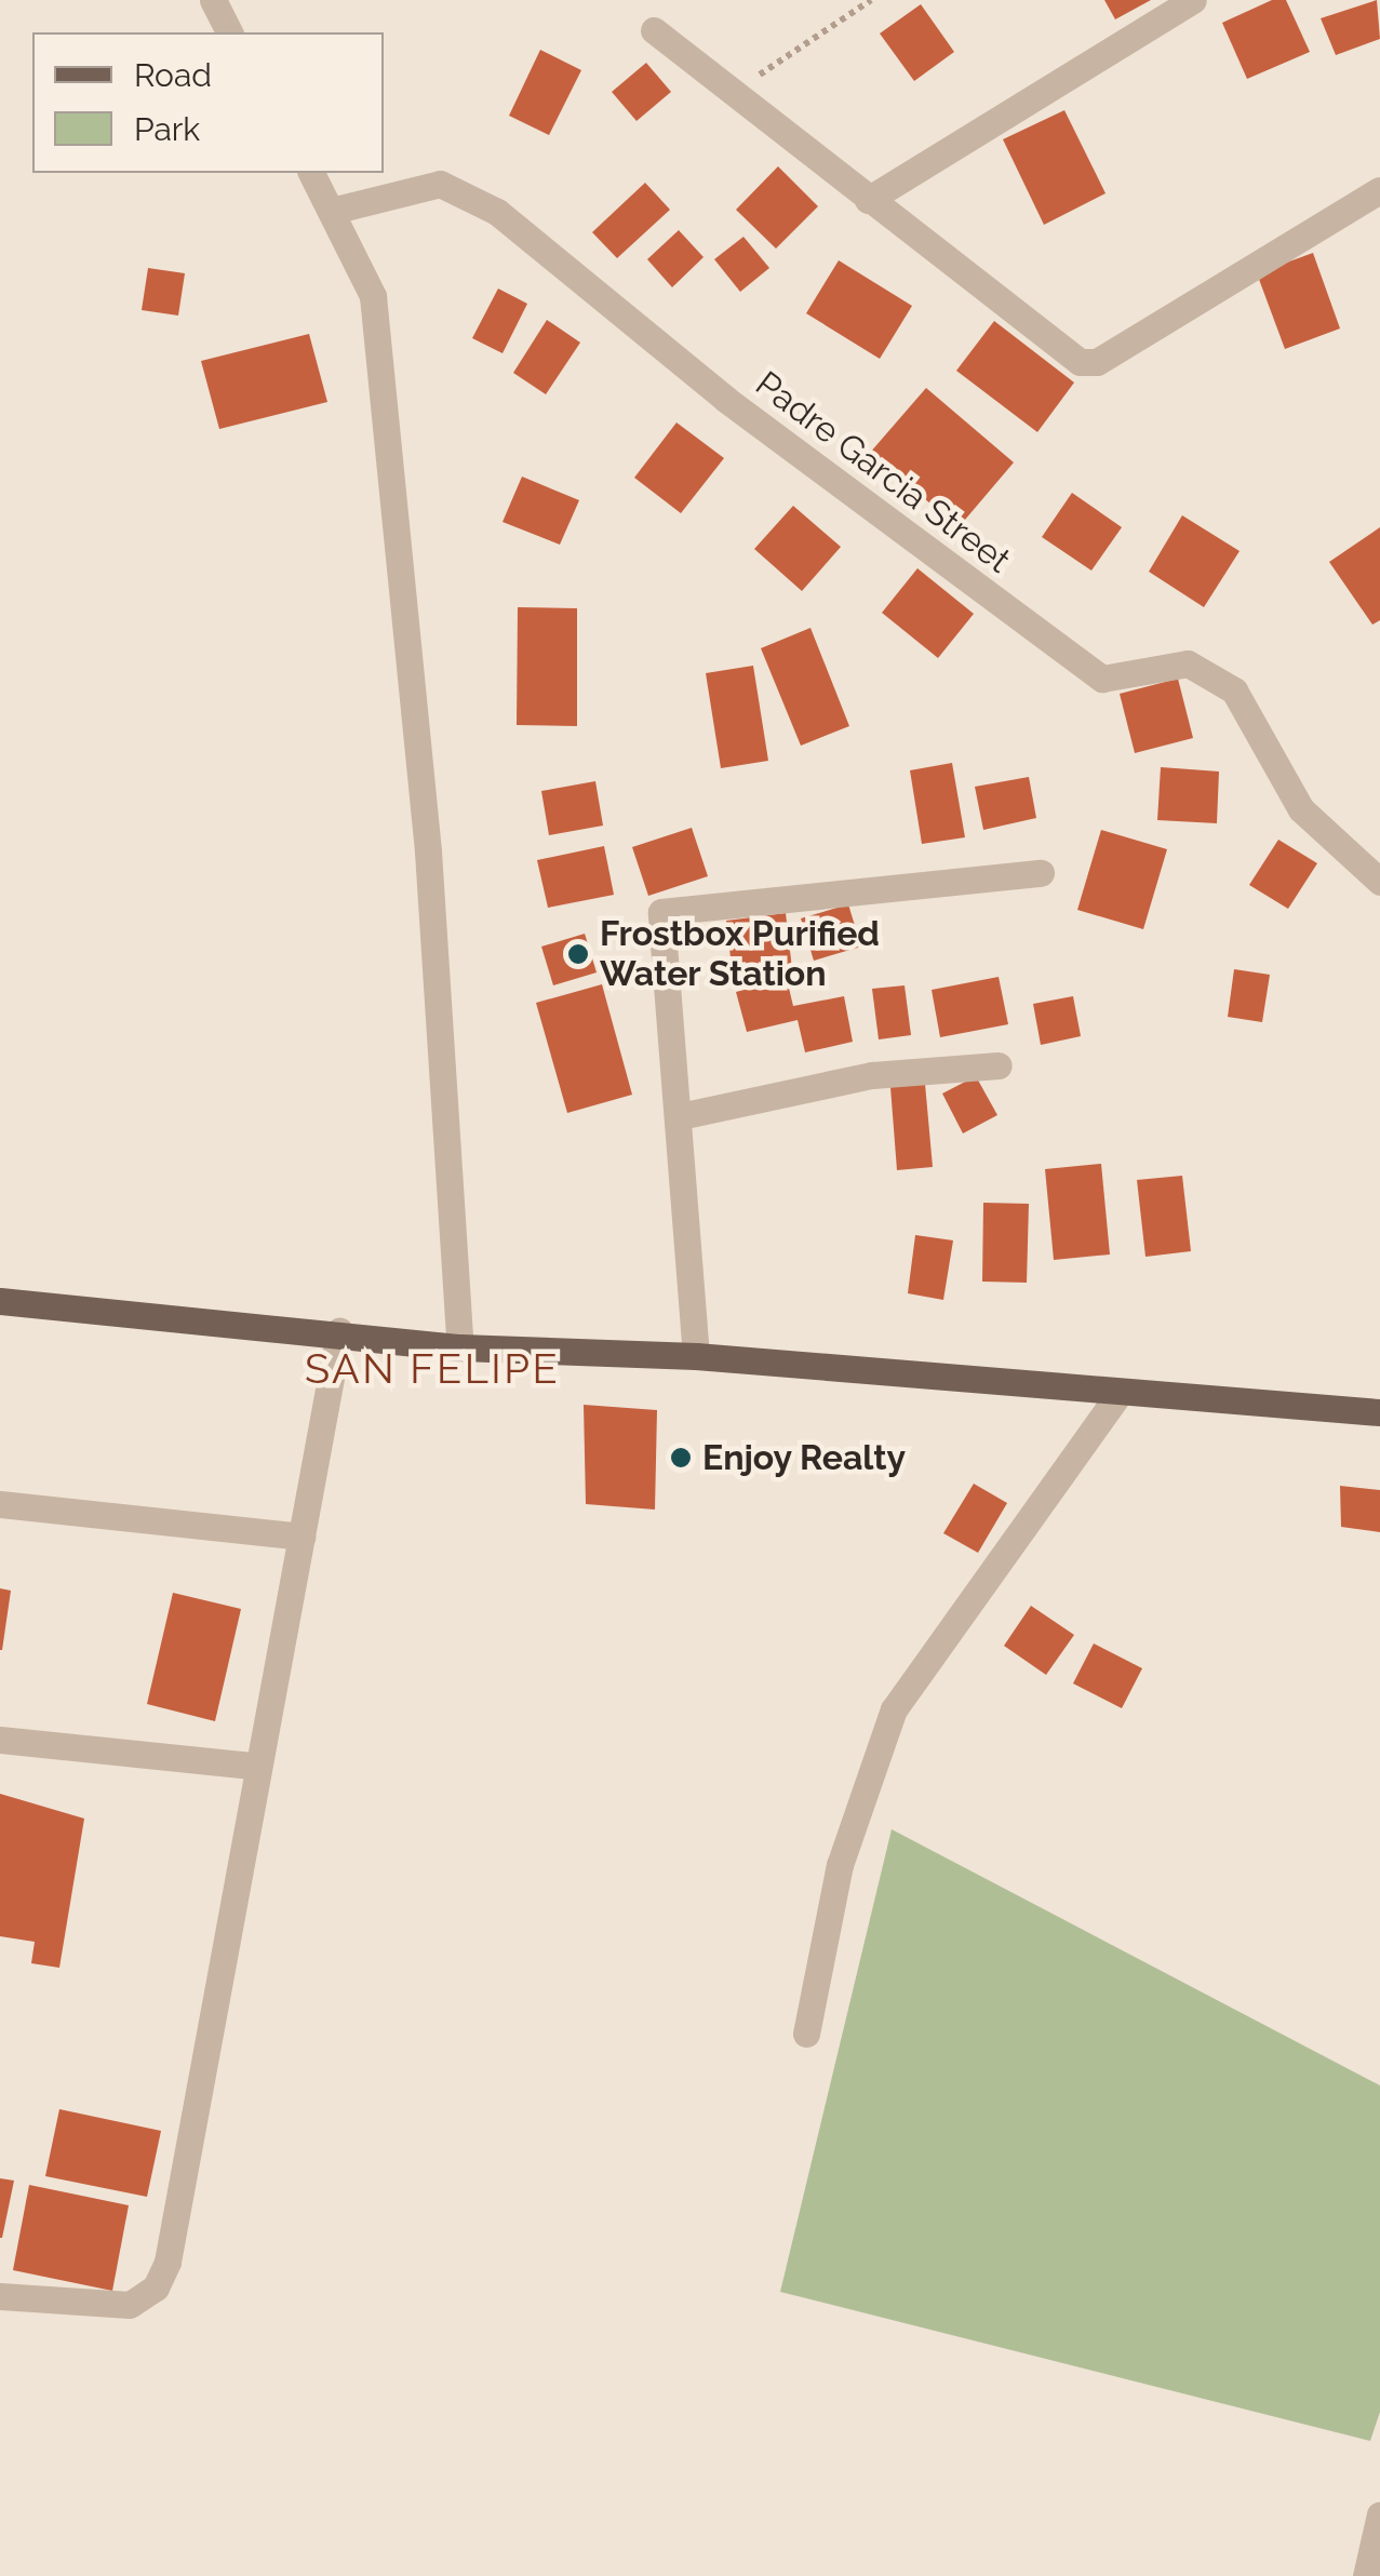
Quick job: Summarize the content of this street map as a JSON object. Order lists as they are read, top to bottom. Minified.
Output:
{"streets":{"street":["Padre Garcia Street"]},"districts":["SAN FELIPE"],"places":["Frostbox Purified Water Station","Enjoy Realty"],"legend":["Road","Park"]}
